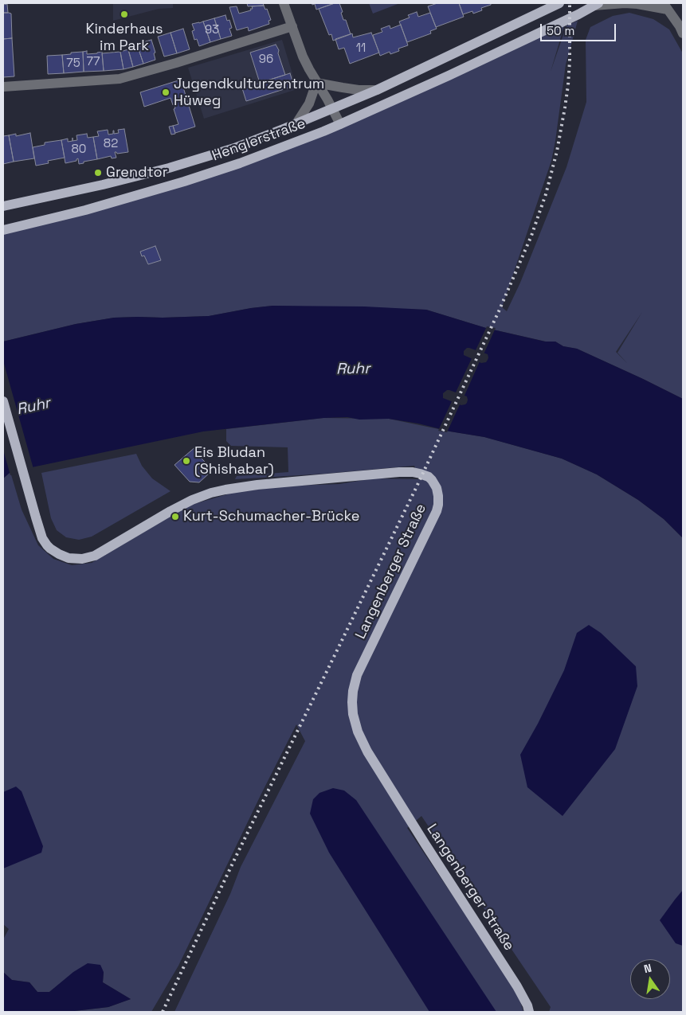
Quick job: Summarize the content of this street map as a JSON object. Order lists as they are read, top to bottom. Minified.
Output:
{"streets":{"main road":["Henglerstraße","Langenberger Straße"]},"water":["Ruhr"],"places":["Kinderhaus im Park","Jugendkulturzentrum Hüweg","Grendtor","Eis Bludan (Shishabar)","Kurt-Schumacher-Brücke"],"house_numbers":["93","11","96","77","75","82","80"],"scale_bar":"50 m","north":"top"}
